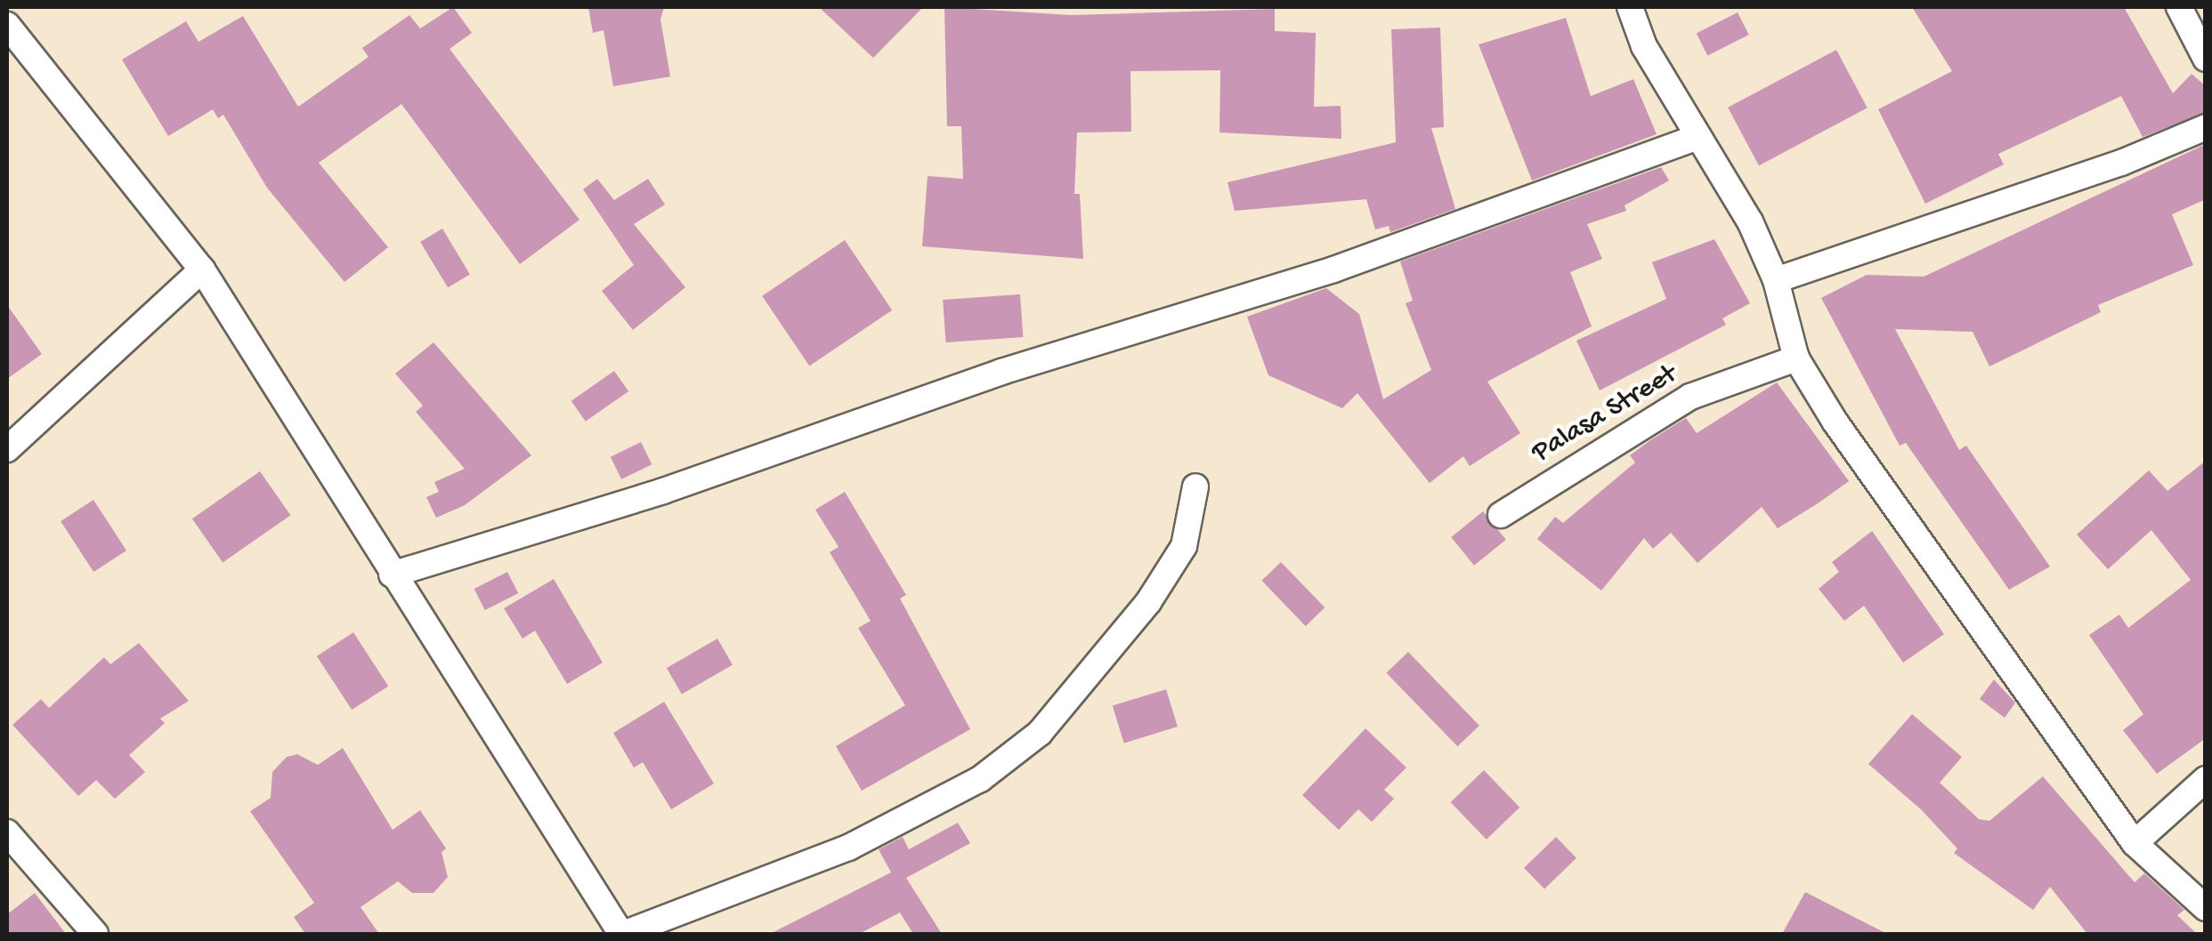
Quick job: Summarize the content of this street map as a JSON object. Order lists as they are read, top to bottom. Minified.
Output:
{"streets":{"street":["Palasa Street"]}}
